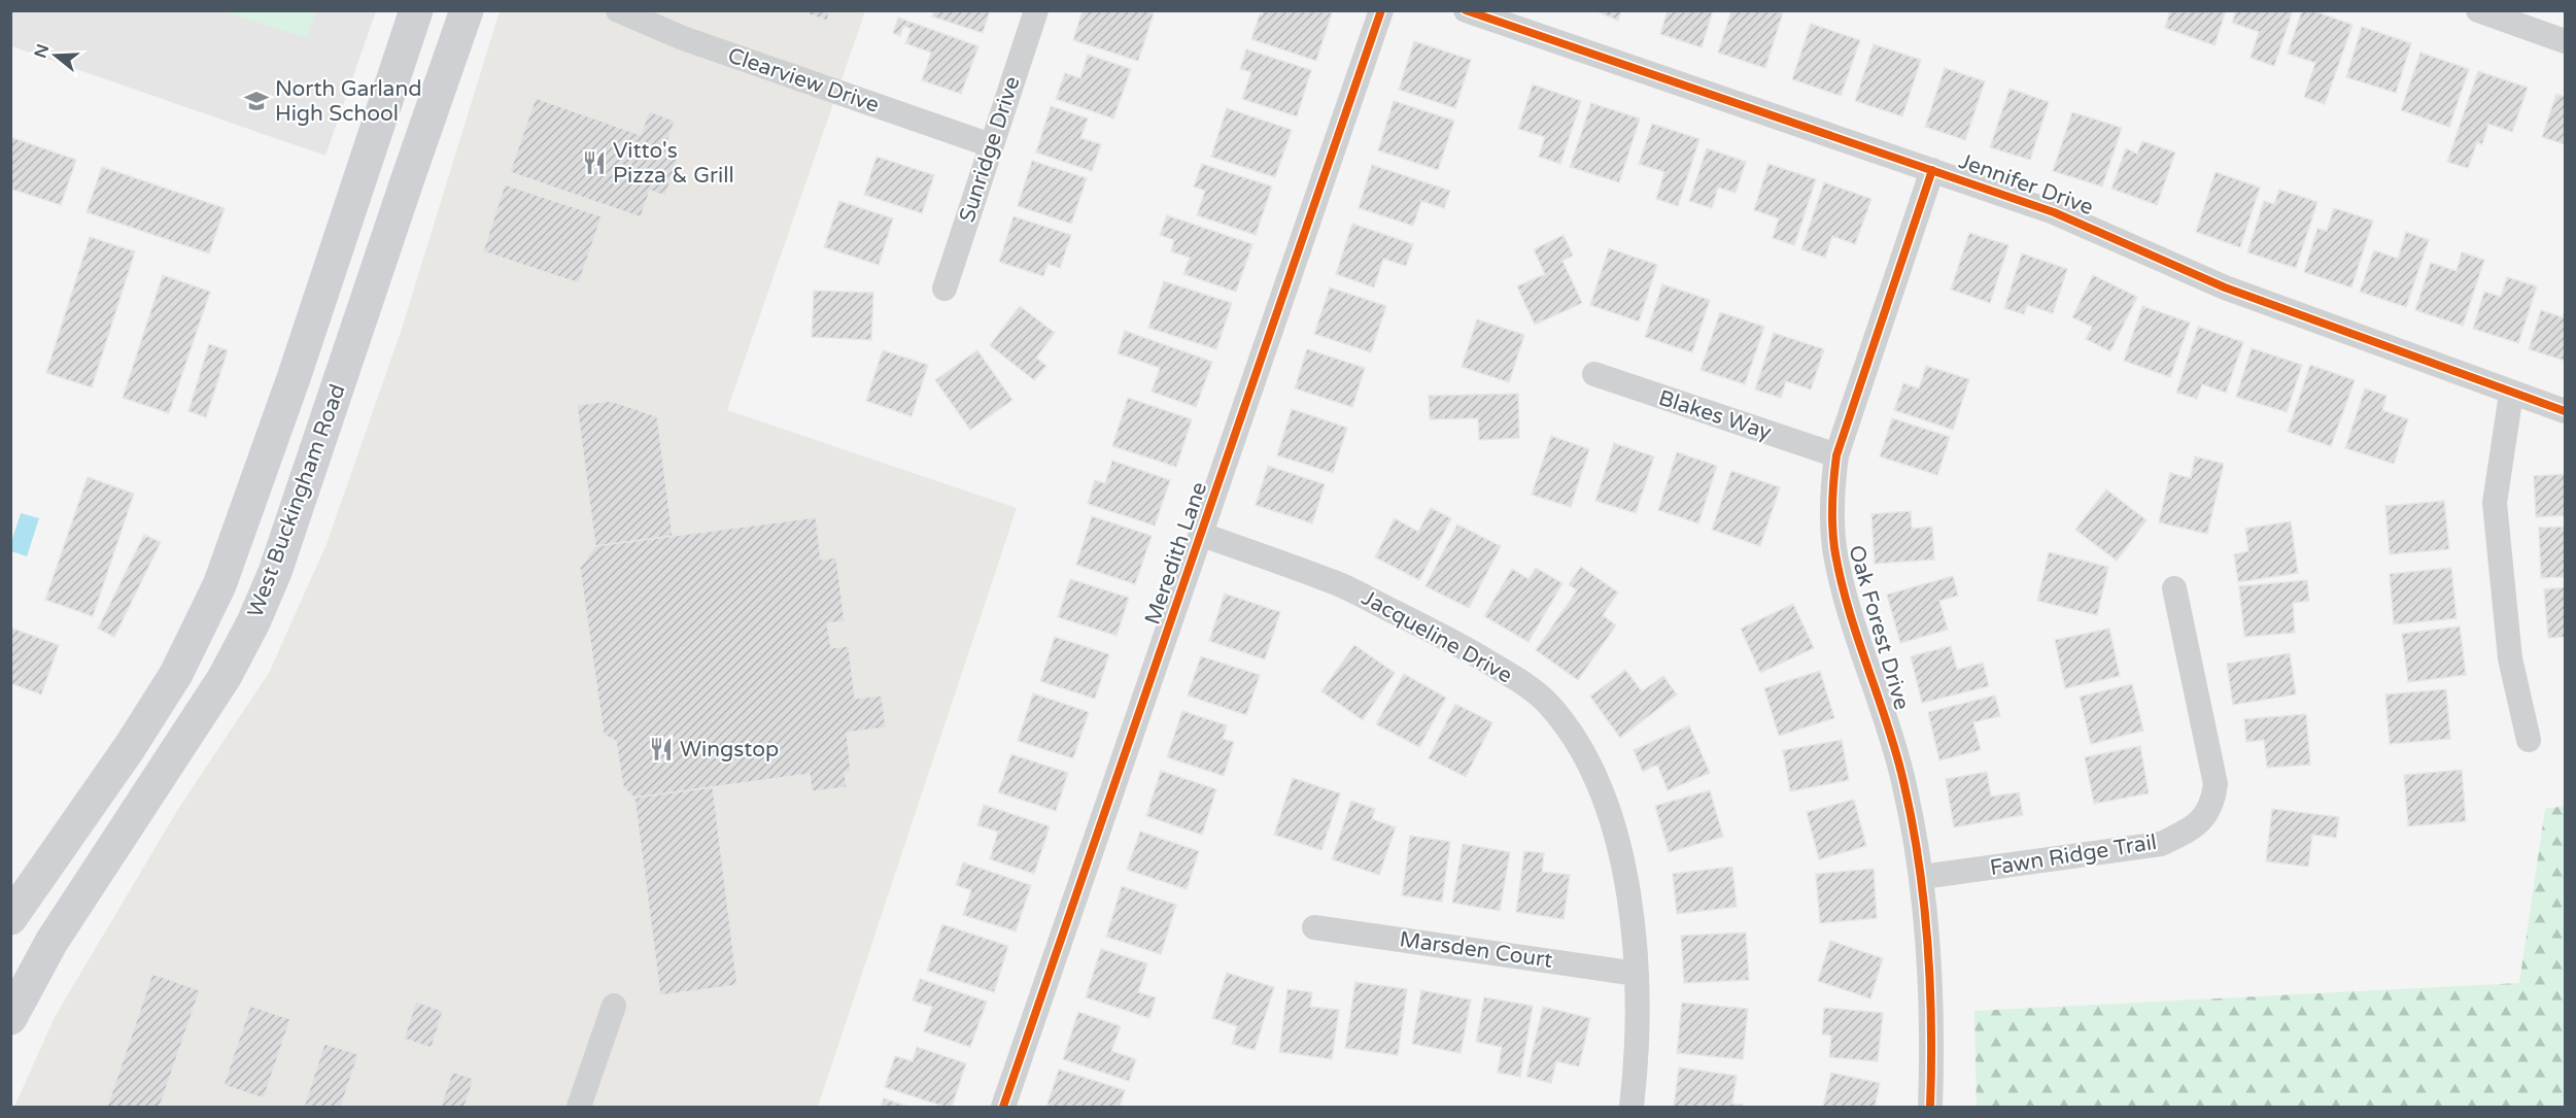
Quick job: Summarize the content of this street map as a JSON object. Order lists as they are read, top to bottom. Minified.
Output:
{"streets":{"main road":["West Buckingham Road"],"street":["Clearview Drive","Sunridge Drive","Jennifer Drive","Blakes Way","Meredith Lane","Oak Forest Drive","Jacqueline Drive","Fawn Ridge Trail","Marsden Court"]},"crossings":[["Clearview Drive","Sunridge Drive"],["Jennifer Drive","Oak Forest Drive"],["Blakes Way","Oak Forest Drive"],["Meredith Lane","Jacqueline Drive"],["Oak Forest Drive","Fawn Ridge Trail"],["Jacqueline Drive","Marsden Court"]],"places":{"school or university":["North Garland High School"],"restaurant":["Vitto's Pizza & Grill","Wingstop"]},"north":"left"}
